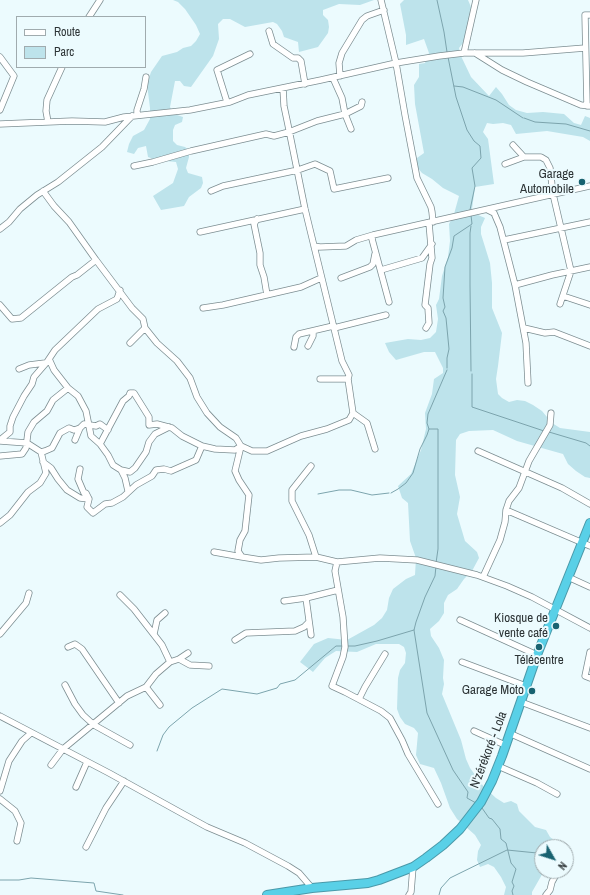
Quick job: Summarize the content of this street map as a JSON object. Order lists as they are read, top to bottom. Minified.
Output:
{"streets":{"highway":["N'zérékoré - Lola"]},"places":["Garage Automobile","Kiosque de vente café","Télécentre","Garage Moto"],"legend":["Route","Parc"],"north":"bottom right"}
